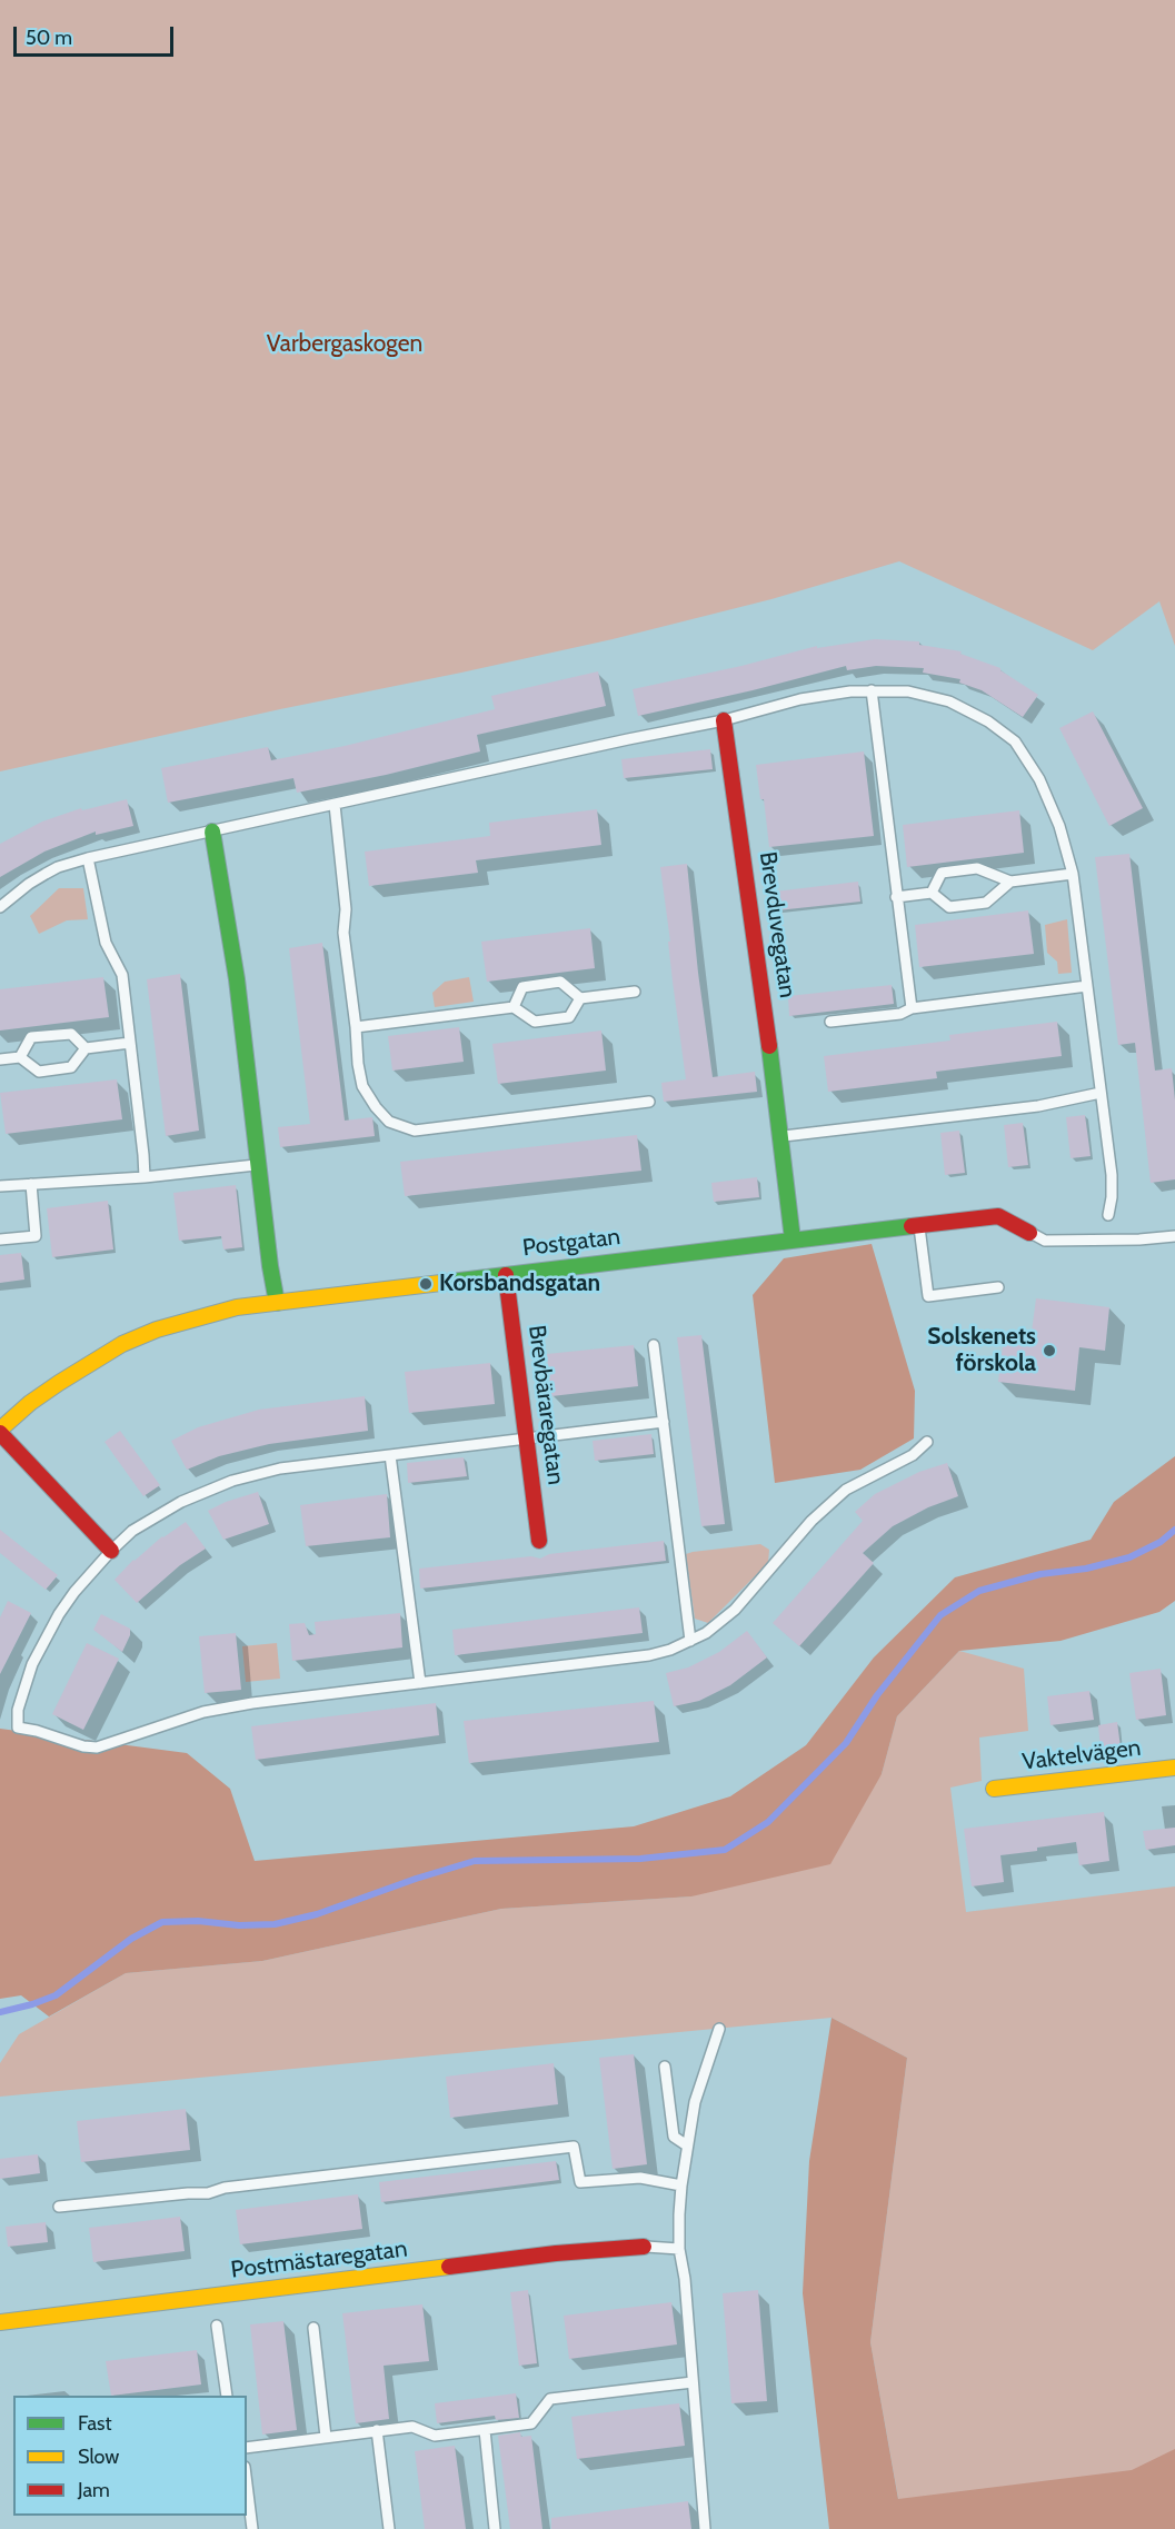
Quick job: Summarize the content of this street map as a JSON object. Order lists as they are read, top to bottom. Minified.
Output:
{"streets":{"street":["Brevduvegatan","Postgatan","Brevbäraregatan","Vaktelvägen","Postmästaregatan"]},"crossings":[["Brevduvegatan","Postgatan"],["Postgatan","Brevbäraregatan"]],"parks":["Varbergaskogen"],"places":["Korsbandsgatan","Solskenets förskola"],"legend":["Fast","Slow","Jam"],"scale_bar":"50 m"}
